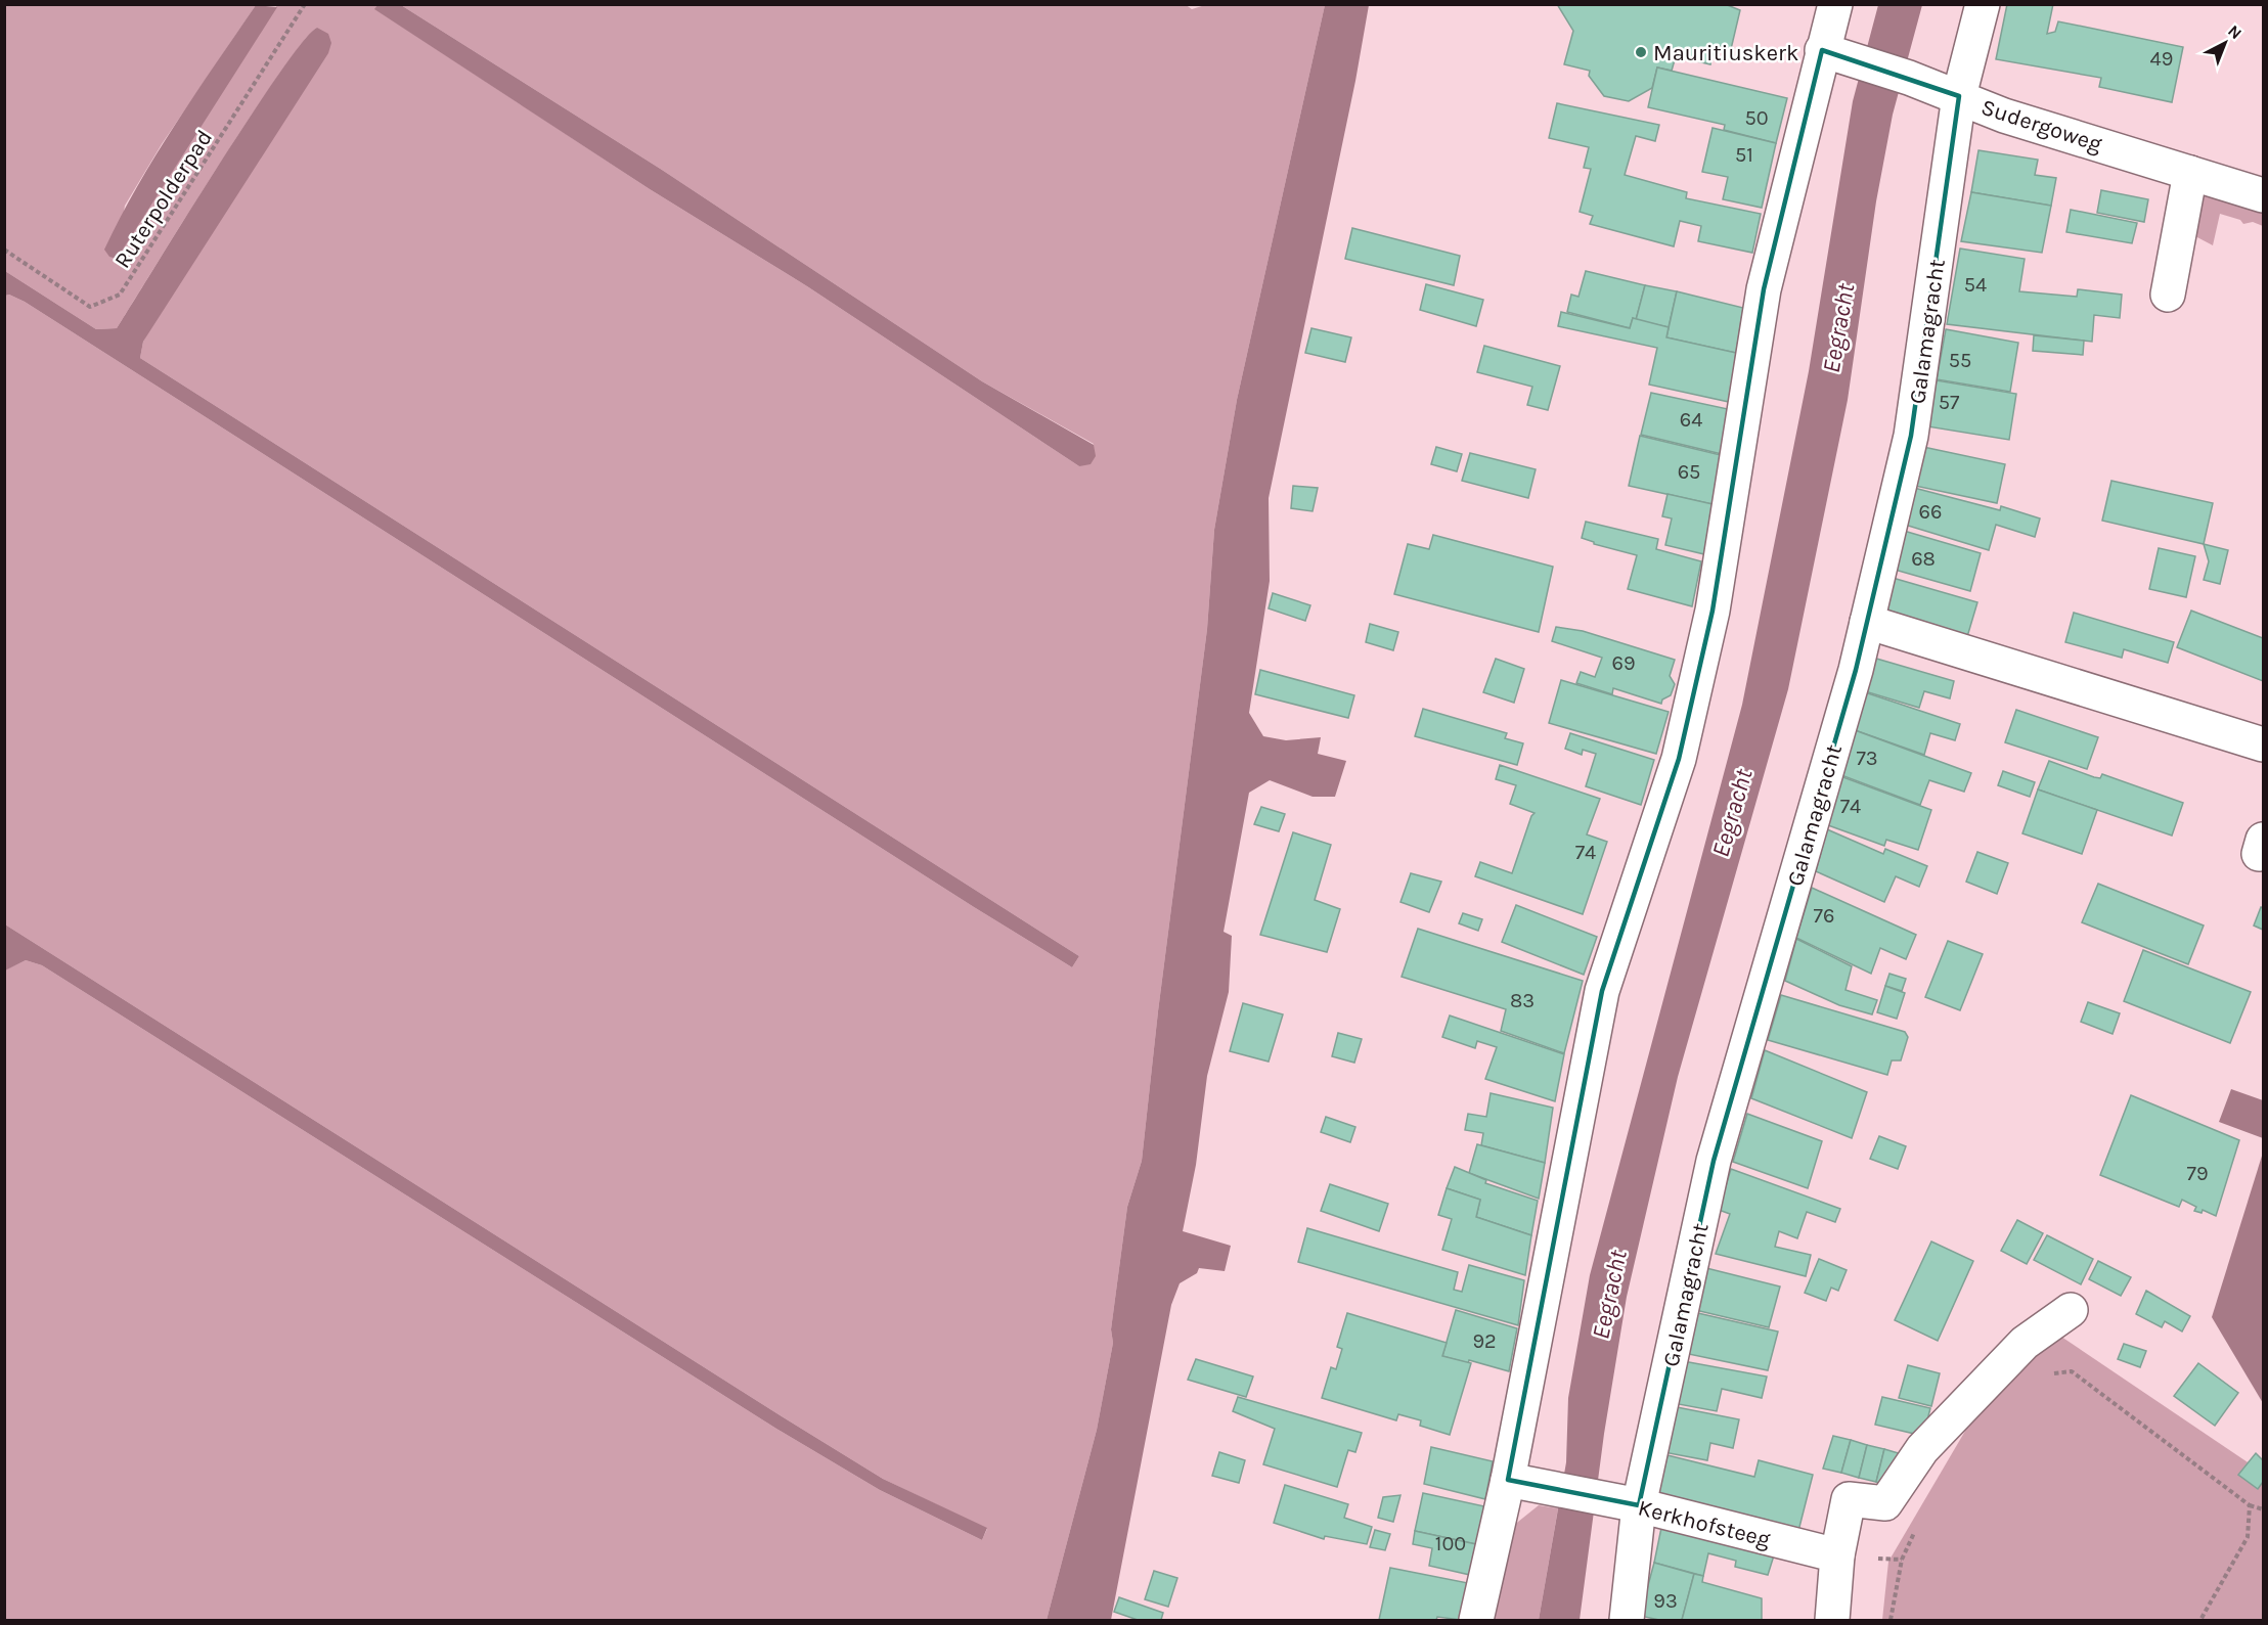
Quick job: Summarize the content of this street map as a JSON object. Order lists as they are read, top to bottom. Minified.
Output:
{"streets":{"street":["Sudergoweg","Galamagracht","Kerkhofsteeg"],"path":["Ruterpolderpad"]},"crossings":[["Sudergoweg","Galamagracht"],["Galamagracht","Kerkhofsteeg"]],"water":["Eegracht"],"places":["Mauritiuskerk"],"house_numbers":["49","50","51","54","55","57","64","65","66","68","69","73","74","74","76","83","79","92","100","93"],"north":"top right"}
